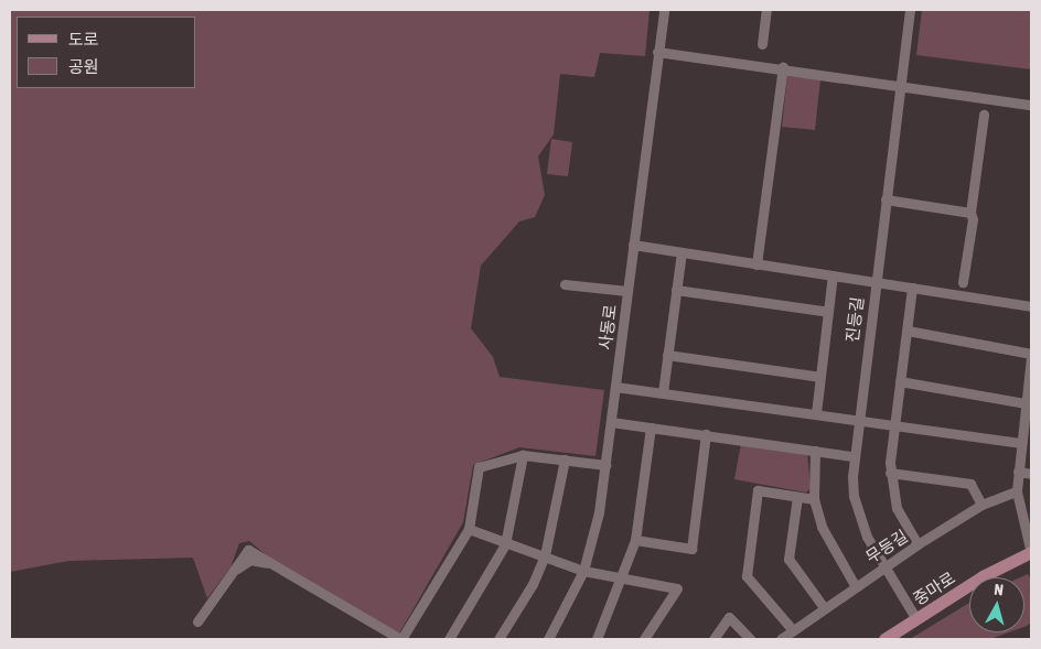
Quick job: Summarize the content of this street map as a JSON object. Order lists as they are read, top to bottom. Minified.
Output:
{"streets":{"main road":["중마로"],"street":["진등길","사동로","무등길"]},"crossings":[["진등길","무등길"],["진등길","중마로"]],"legend":["도로","공원"],"north":"top"}
